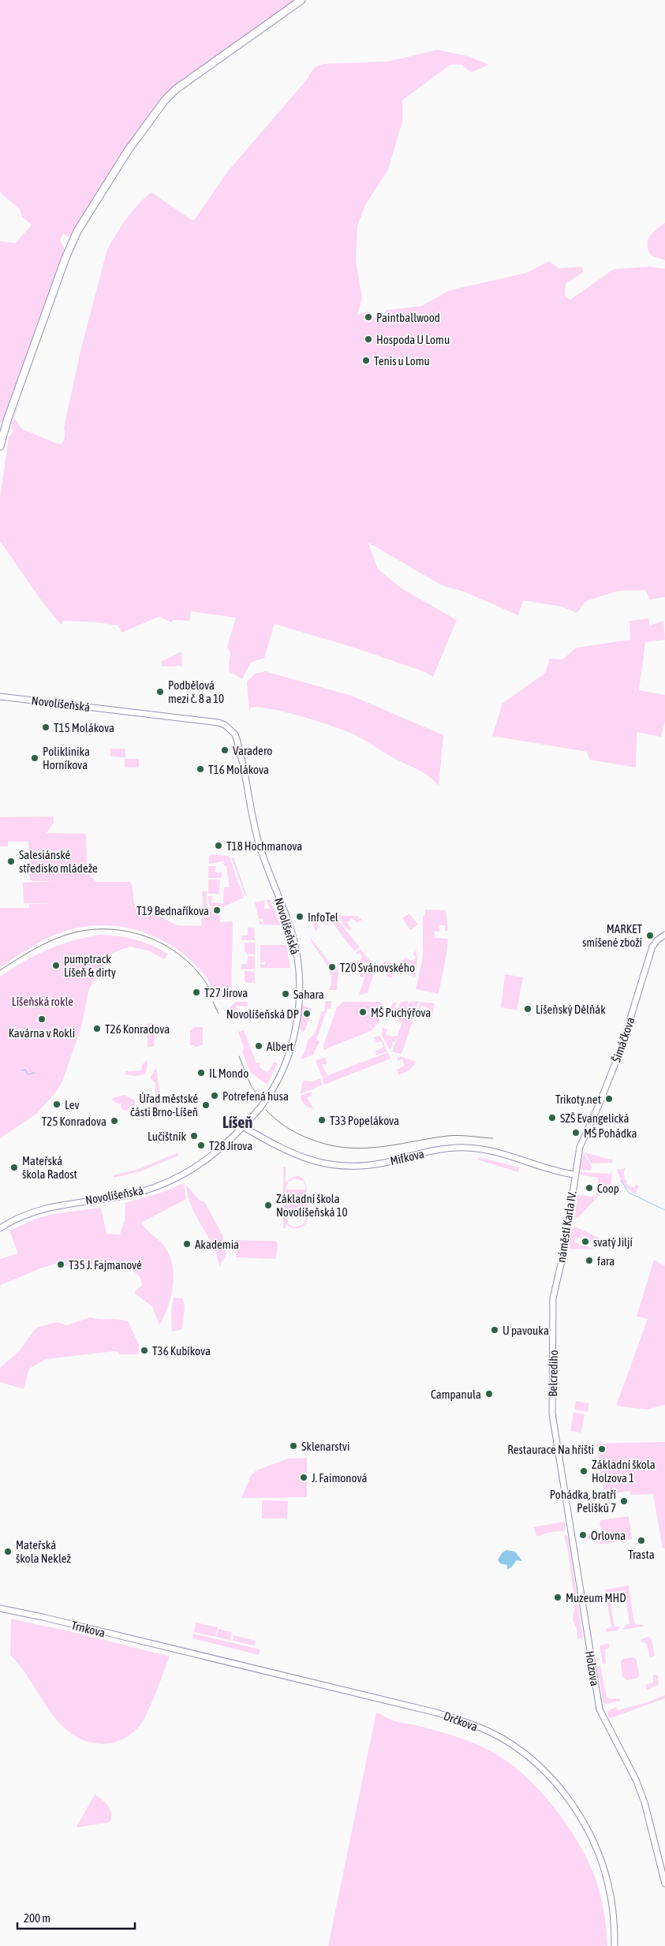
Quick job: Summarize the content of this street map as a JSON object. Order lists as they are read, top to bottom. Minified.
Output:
{"streets":{"street":["Novolíšeňská","Šimáčkova","Mifkova","náměstí Karla IV.","Belcrediho","Trnkova","Holzova","Drčkova"]},"crossings":[["Novolíšeňská","Mifkova"],["Šimáčkova","náměstí Karla IV."],["Mifkova","náměstí Karla IV."],["náměstí Karla IV.","Belcrediho"],["Belcrediho","Holzova"],["Trnkova","Drčkova"]],"districts":["Líšeň"],"parks":["Líšeňská rokle"],"places":["Paintballwood","Hospoda U Lomu","Tenis u Lomu","Podbělová mezi č. 8 a 10","T15 Molákova","Varadero","Poliklinika Horníkova","T16 Molákova","T18 Hochmanova","Salesiánské středisko mládeže","T19 Bednaříkova","InfoTel","MARKET smíšené zboží","pumptrack Líšeň & dirty","T20 Svánovského","T27 Jírova","Sahara","Líšeňský Dělňák","MŠ Puchýřova","Novolíšeňská DP","Kavárna v Rokli","T26 Konradova","Albert","IL Mondo","Potrefená husa","Trikoty.net","Lev","Úřad městské části Brno-Líšeň","SZŠ Evangelická","T33 Popelákova","T25 Konradova","MŠ Pohádka","Lučištník","T28 Jírova","Mateřská škola Radost","Coop","Základní škola Novolíšeňská 10","svatý Jiljí","Akademia","fara","T35 J. Fajmanové","U pavouka","T36 Kubíkova","Campanula","Sklenarstvi","Restaurace Na hřišti","Základní škola Holzova 1","J. Faimonová","Pohádka, bratří Pelíšků 7","Orlovna","Trasta","Mateřská škola Neklež","Muzeum MHD"],"scale_bar":"200 m"}
